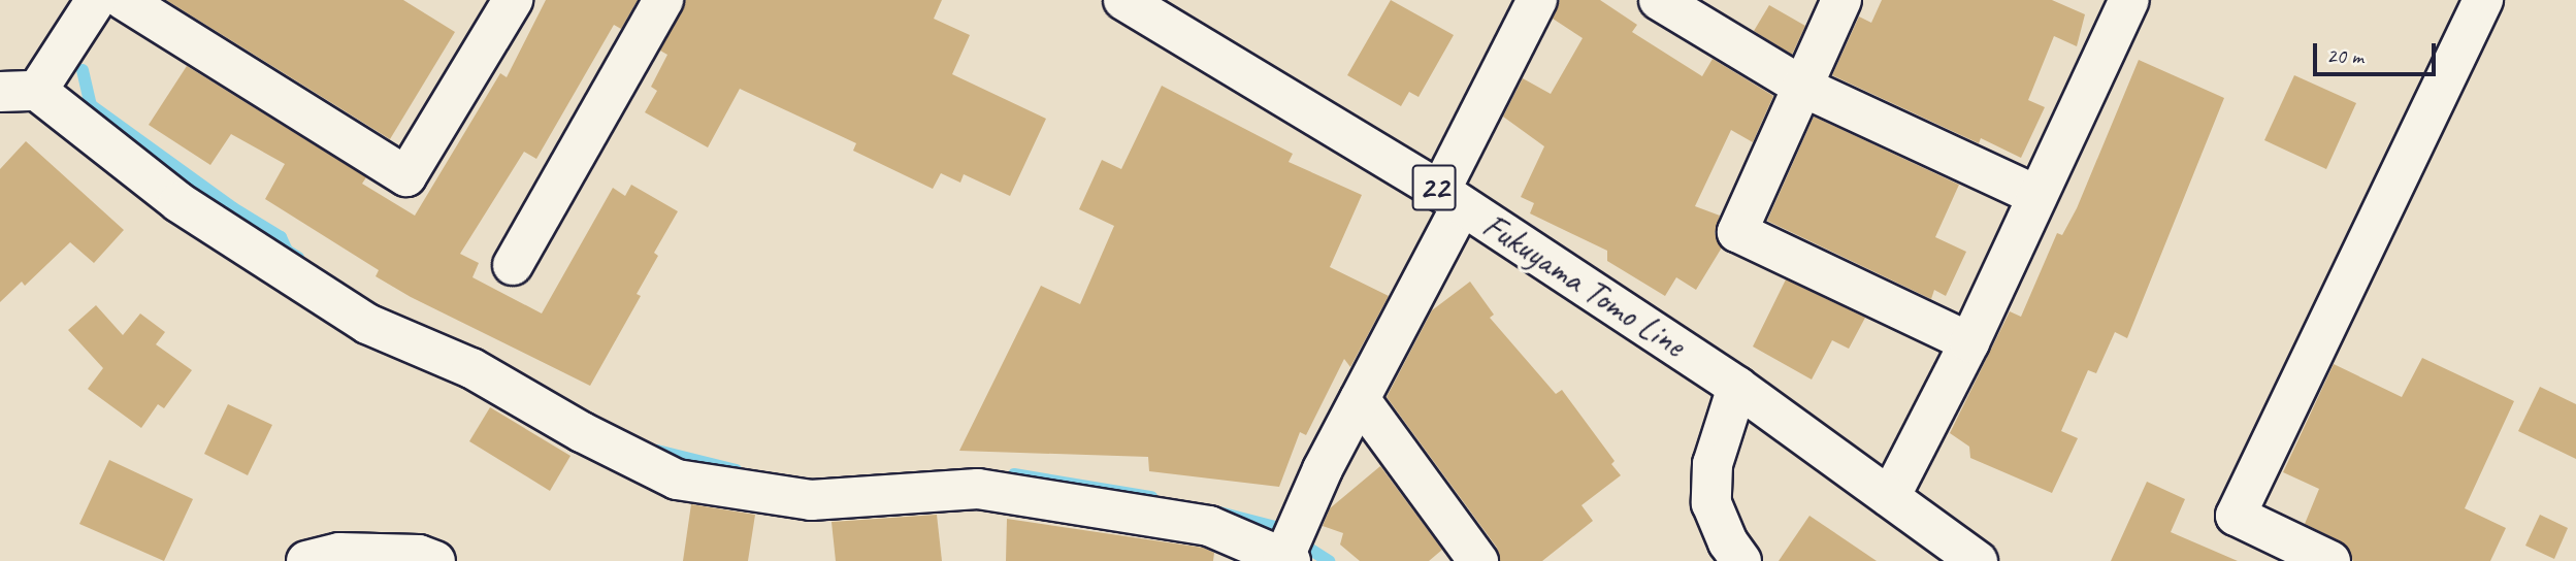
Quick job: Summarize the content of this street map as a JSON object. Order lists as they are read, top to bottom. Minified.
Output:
{"streets":{"street":["22","Fukuyama Tomo Line"]},"scale_bar":"20 m"}
